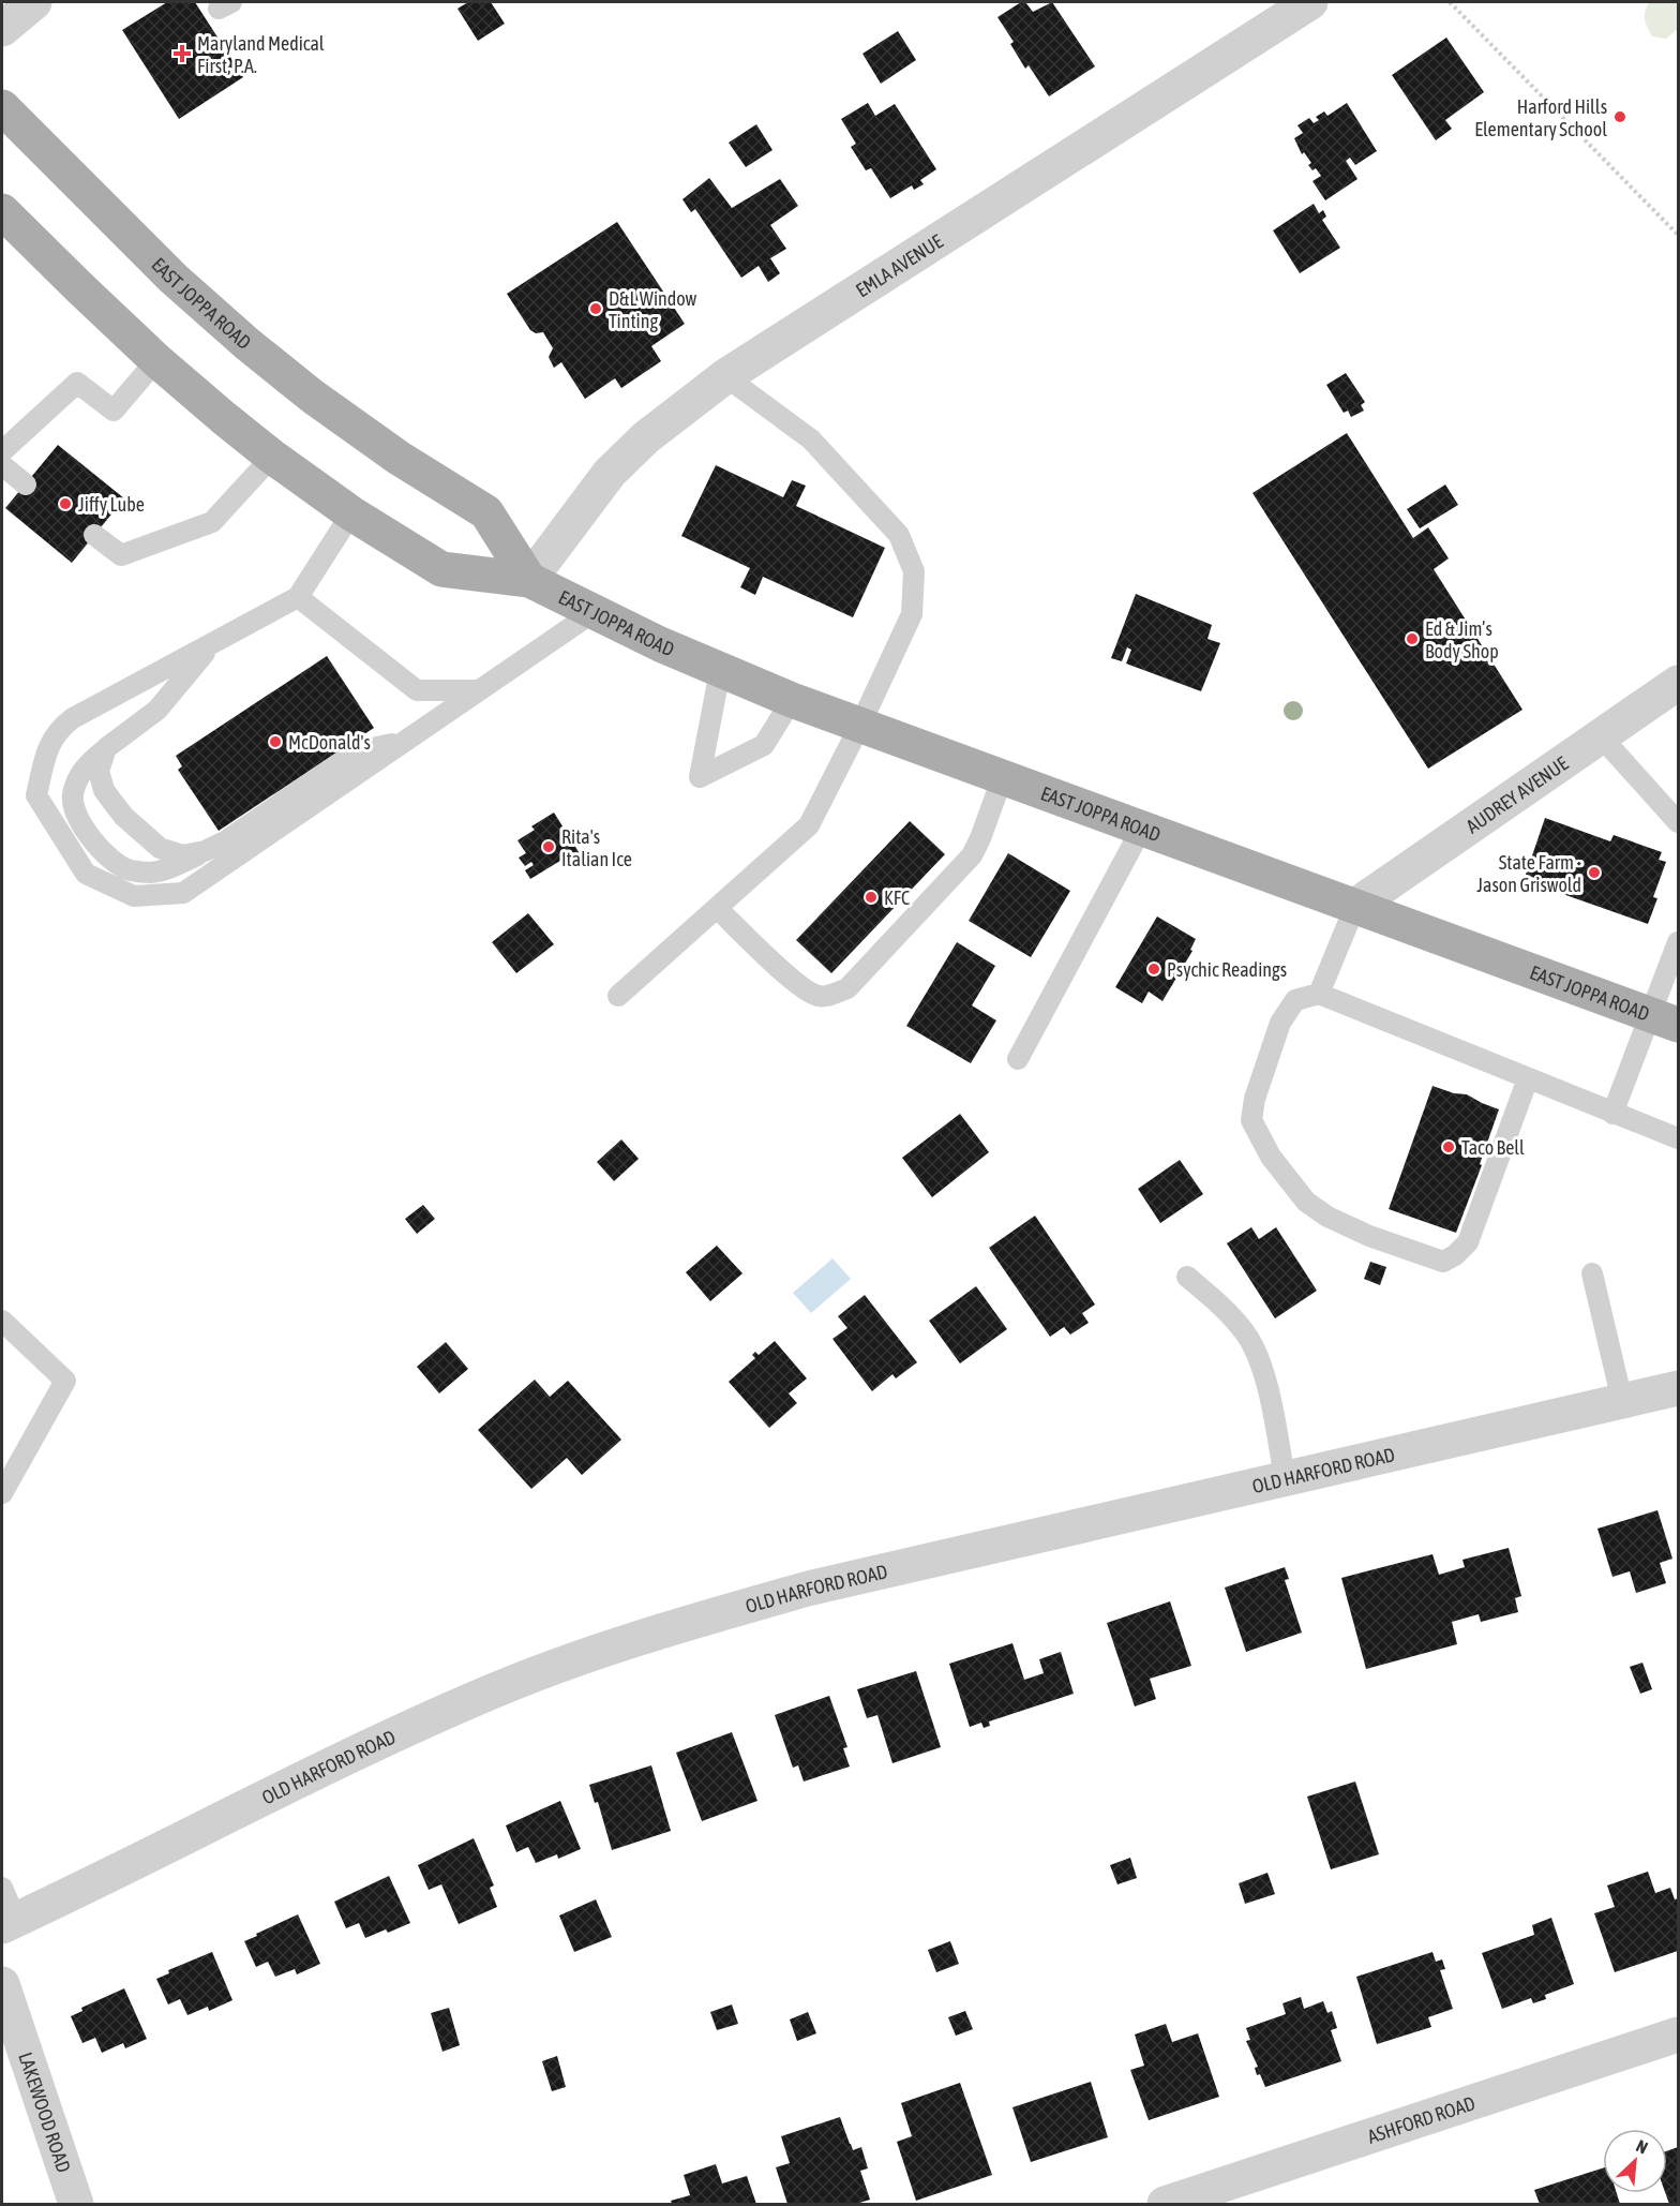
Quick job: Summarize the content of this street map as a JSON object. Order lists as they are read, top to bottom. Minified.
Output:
{"streets":{"main road":["EAST JOPPA ROAD"],"street":["EMLA AVENUE","AUDREY AVENUE","OLD HARFORD ROAD","LAKEWOOD ROAD","ASHFORD ROAD"]},"crossings":[["EMLA AVENUE","EAST JOPPA ROAD"],["EAST JOPPA ROAD","AUDREY AVENUE"]],"places":{"health":["Maryland Medical First, P.A."],"other":["Harford Hills Elementary School","D&L Window Tinting","Jiffy Lube","Ed & Jim’s Body Shop","McDonald's","Rita's Italian Ice","State Farm - Jason Griswold","KFC","Psychic Readings","Taco Bell"]},"north":"top right"}
